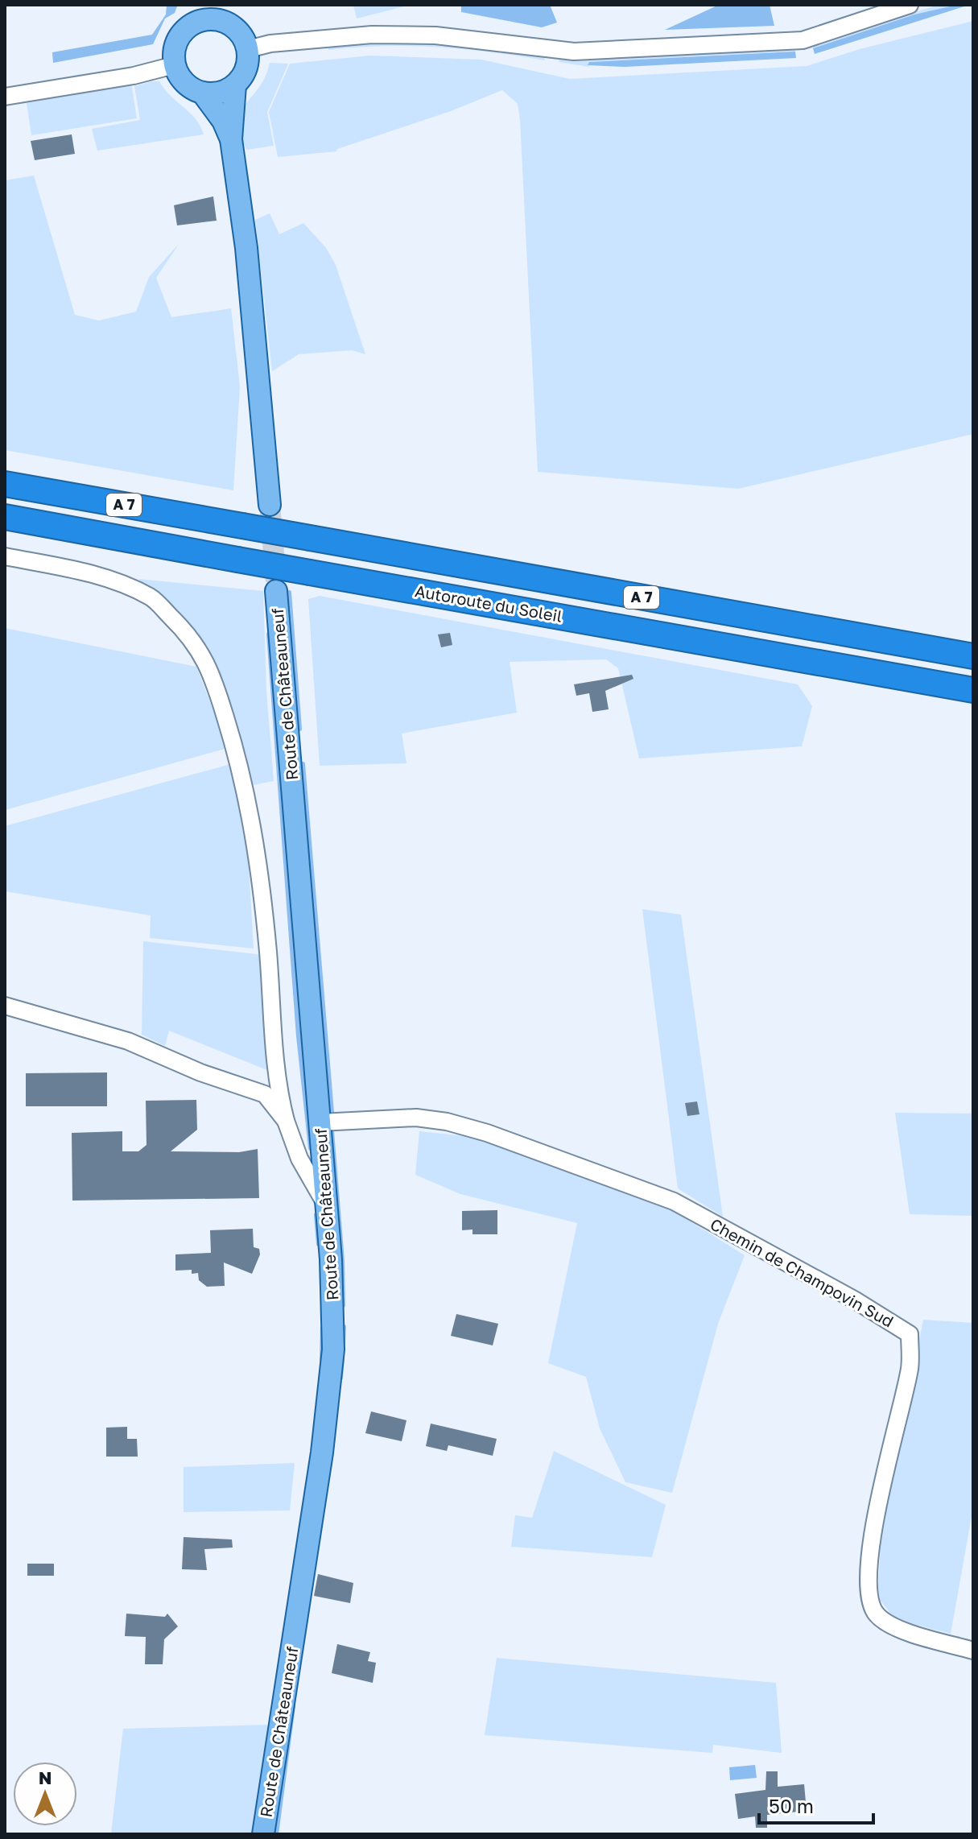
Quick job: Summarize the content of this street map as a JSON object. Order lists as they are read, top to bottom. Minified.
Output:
{"streets":{"highway":["A 7","Autoroute du Soleil"],"main road":["Route de Châteauneuf"],"street":["Chemin de Champovin Sud"]},"crossings":[["Route de Châteauneuf","Chemin de Champovin Sud"]],"scale_bar":"50 m","north":"top"}
